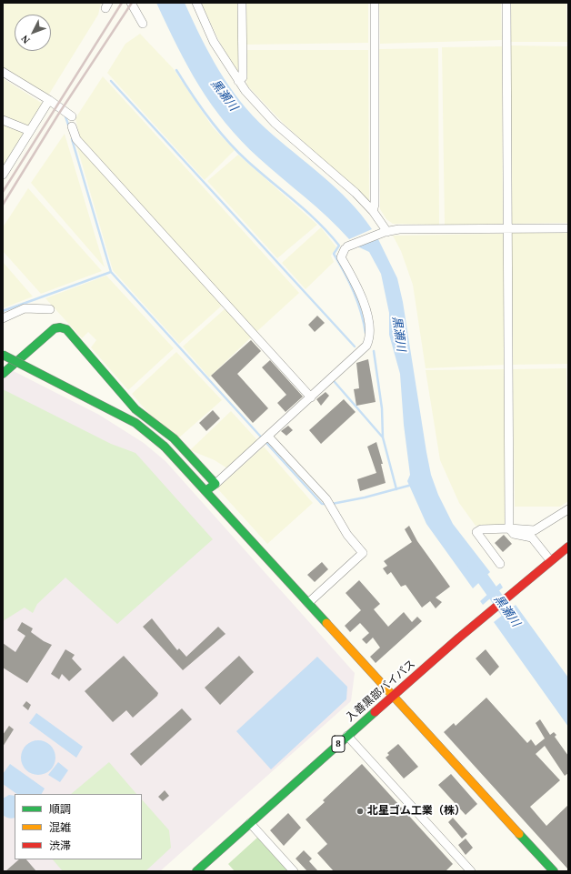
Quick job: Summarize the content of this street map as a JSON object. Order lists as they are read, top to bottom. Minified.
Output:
{"streets":{"main road":["入善黒部バイパス","8"]},"water":["黒瀬川"],"places":["北星ゴム工業（株）"],"legend":["順調","混雑","渋滞"],"north":"bottom left"}
